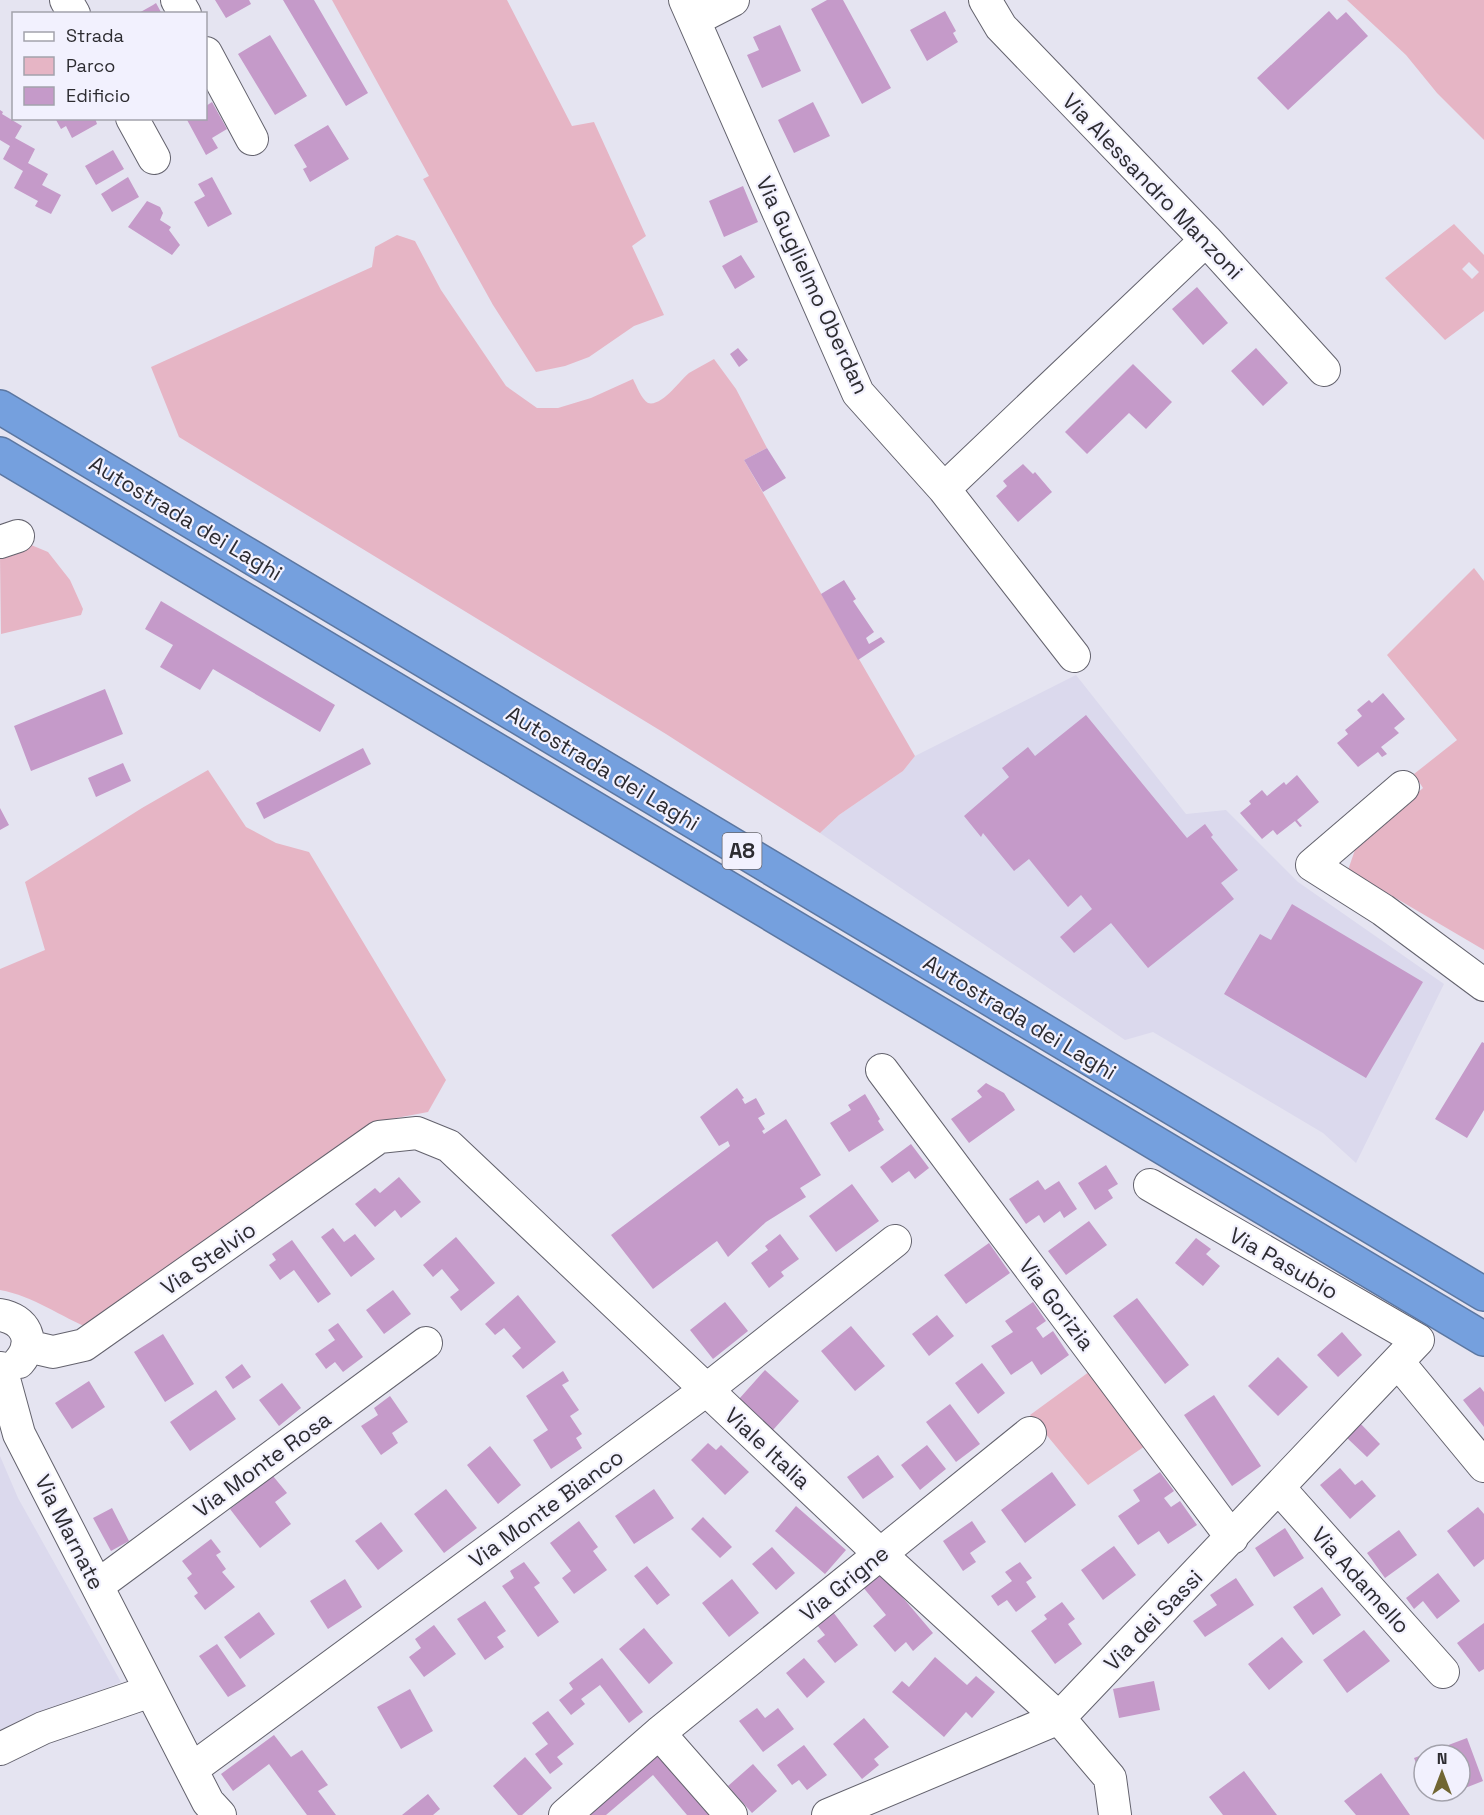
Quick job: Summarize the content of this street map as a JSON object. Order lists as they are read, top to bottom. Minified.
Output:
{"streets":{"highway":["Autostrada dei Laghi","A8"],"street":["Via Alessandro Manzoni","Via Guglielmo Oberdan","Via Stelvio","Via Pasubio","Via Gorizia","Viale Italia","Via Monte Rosa","Via Monte Bianco","Via Marnate","Via Adamello","Via Grigne","Via dei Sassi"]},"crossings":[["Via Stelvio","Viale Italia"],["Via Stelvio","Via Marnate"],["Via Pasubio","Via dei Sassi"],["Via Gorizia","Via dei Sassi"],["Viale Italia","Via Monte Bianco"],["Viale Italia","Via Grigne"],["Viale Italia","Via dei Sassi"],["Via Monte Rosa","Via Marnate"],["Via Monte Bianco","Via Marnate"],["Via Adamello","Via dei Sassi"]],"legend":["Strada","Parco","Edificio"],"north":"top"}
